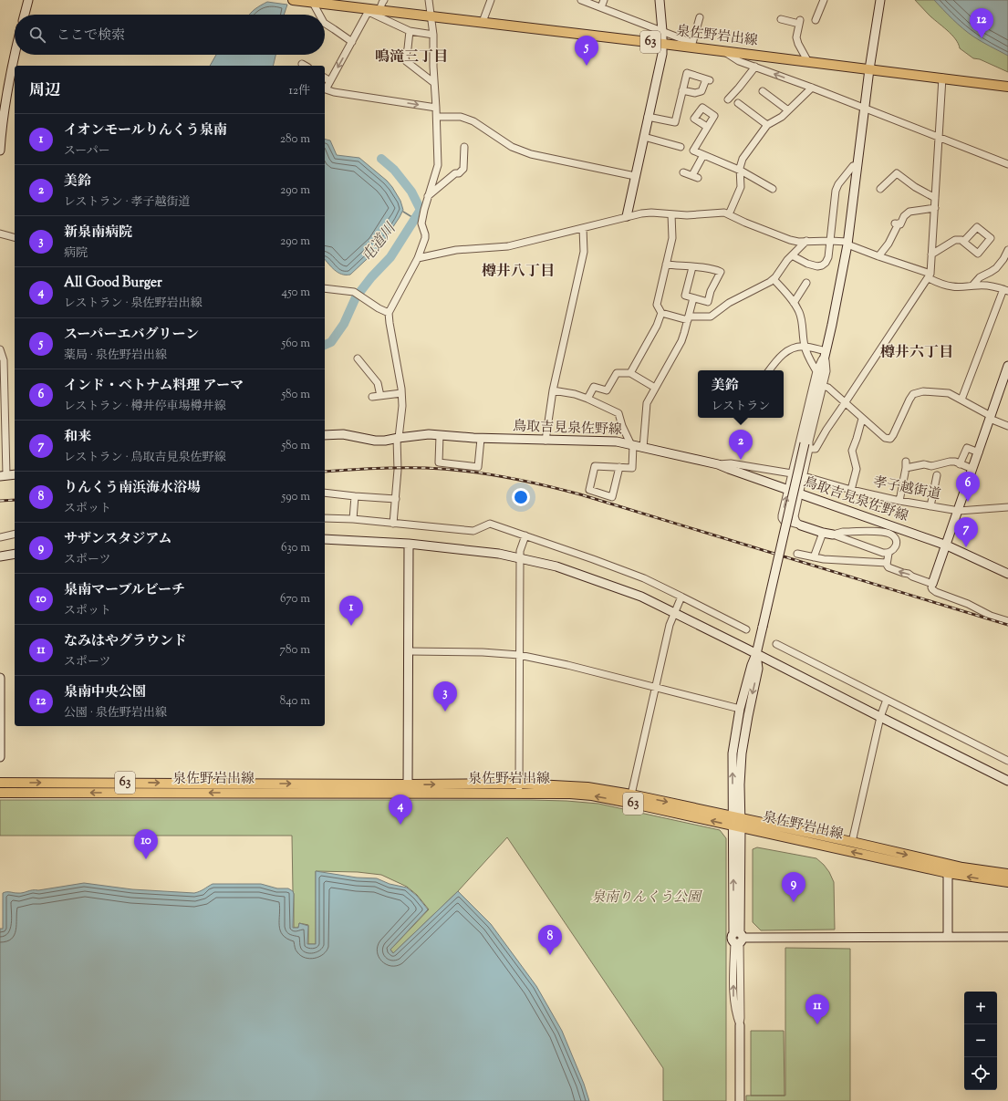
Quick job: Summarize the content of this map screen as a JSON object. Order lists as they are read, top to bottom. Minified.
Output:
{"streets":{"main road":["泉佐野岩出線","63"],"street":["鳥取吉見泉佐野線","孝子越街道"]},"districts":["鳴滝三丁目","樽井八丁目","樽井六丁目"],"water":["屯道川"],"parks":["泉南りんくう公園"],"page":{"pins":["12","5","2","6","7","1","3","4","10","9","8","11"],"search":"ここで検索","heading":["周辺","12件"],"list":[{"mark":"1","name":"イオンモールりんくう泉南","note":"スーパー","value":"280 m"},{"mark":"2","name":"美鈴","note":"レストラン · 孝子越街道","value":"290 m"},{"mark":"3","name":"新泉南病院","note":"病院","value":"290 m"},{"mark":"4","name":"All Good Burger","note":"レストラン · 泉佐野岩出線","value":"450 m"},{"mark":"5","name":"スーパーエバグリーン","note":"薬局 · 泉佐野岩出線","value":"560 m"},{"mark":"6","name":"インド・ベトナム料理 アーマ","note":"レストラン · 樽井停車場樽井線","value":"580 m"},{"mark":"7","name":"和来","note":"レストラン · 鳥取吉見泉佐野線","value":"580 m"},{"mark":"8","name":"りんくう南浜海水浴場","note":"スポット","value":"590 m"},{"mark":"9","name":"サザンスタジアム","note":"スポーツ","value":"630 m"},{"mark":"10","name":"泉南マーブルビーチ","note":"スポット","value":"670 m"},{"mark":"11","name":"なみはやグラウンド","note":"スポーツ","value":"780 m"},{"mark":"12","name":"泉南中央公園","note":"公園 · 泉佐野岩出線","value":"840 m"}],"popup":["美鈴","レストラン"],"map_buttons":["+","−"]}}
